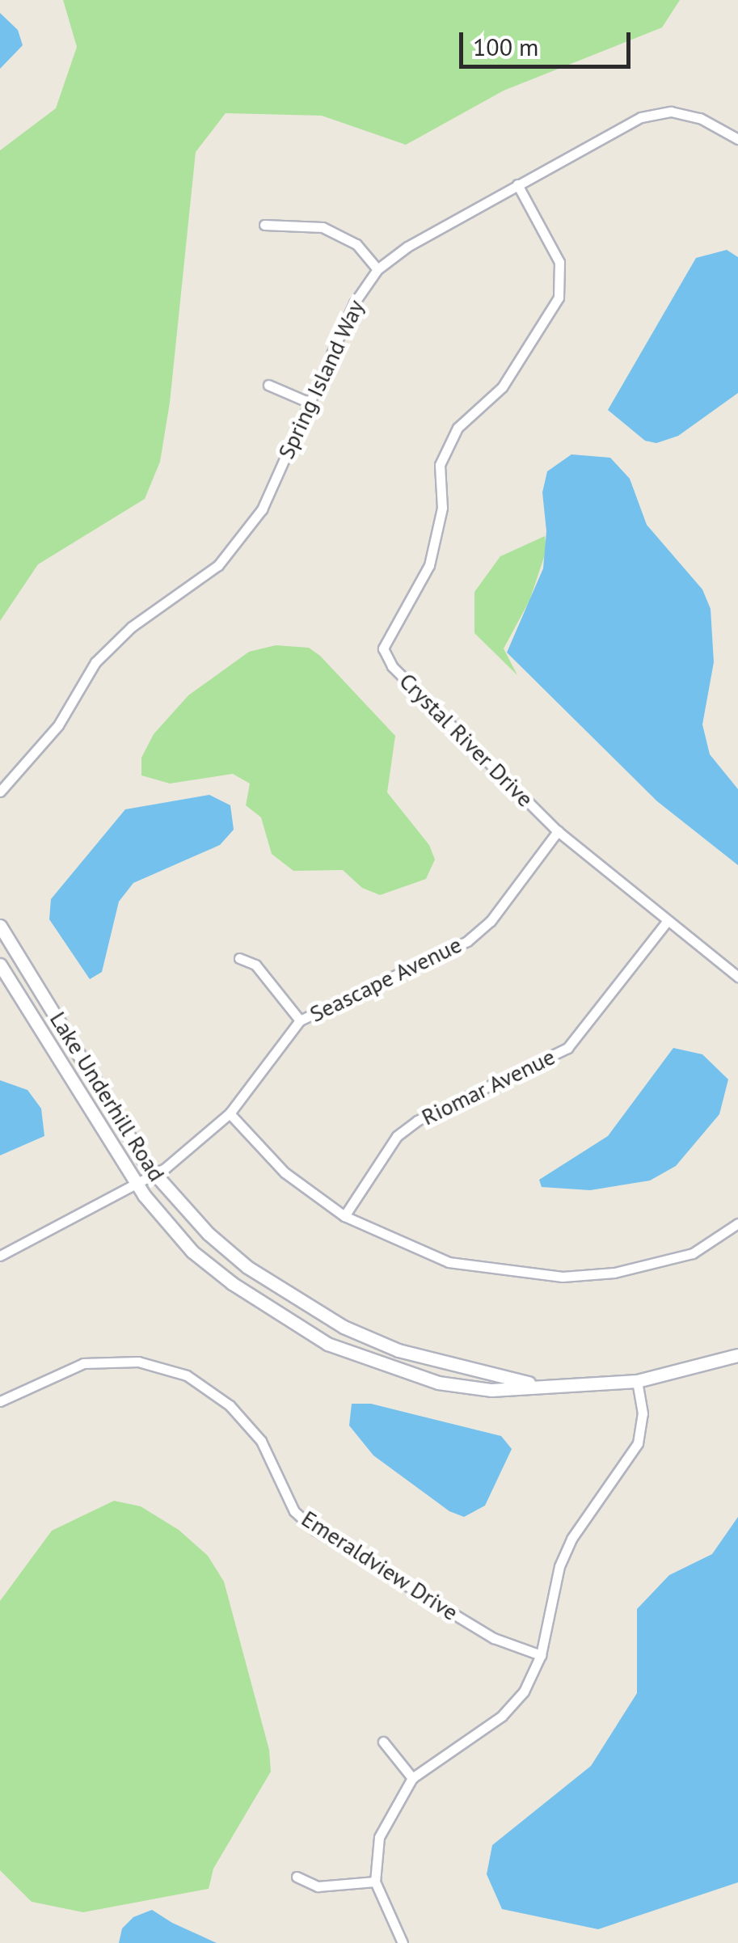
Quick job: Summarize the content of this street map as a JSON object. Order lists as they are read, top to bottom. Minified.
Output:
{"streets":{"street":["Spring Island Way","Crystal River Drive","Seascape Avenue","Riomar Avenue","Lake Underhill Road","Emeraldview Drive"]},"crossings":[["Spring Island Way","Crystal River Drive"],["Crystal River Drive","Seascape Avenue"],["Crystal River Drive","Riomar Avenue"],["Seascape Avenue","Lake Underhill Road"]],"scale_bar":"100 m"}
